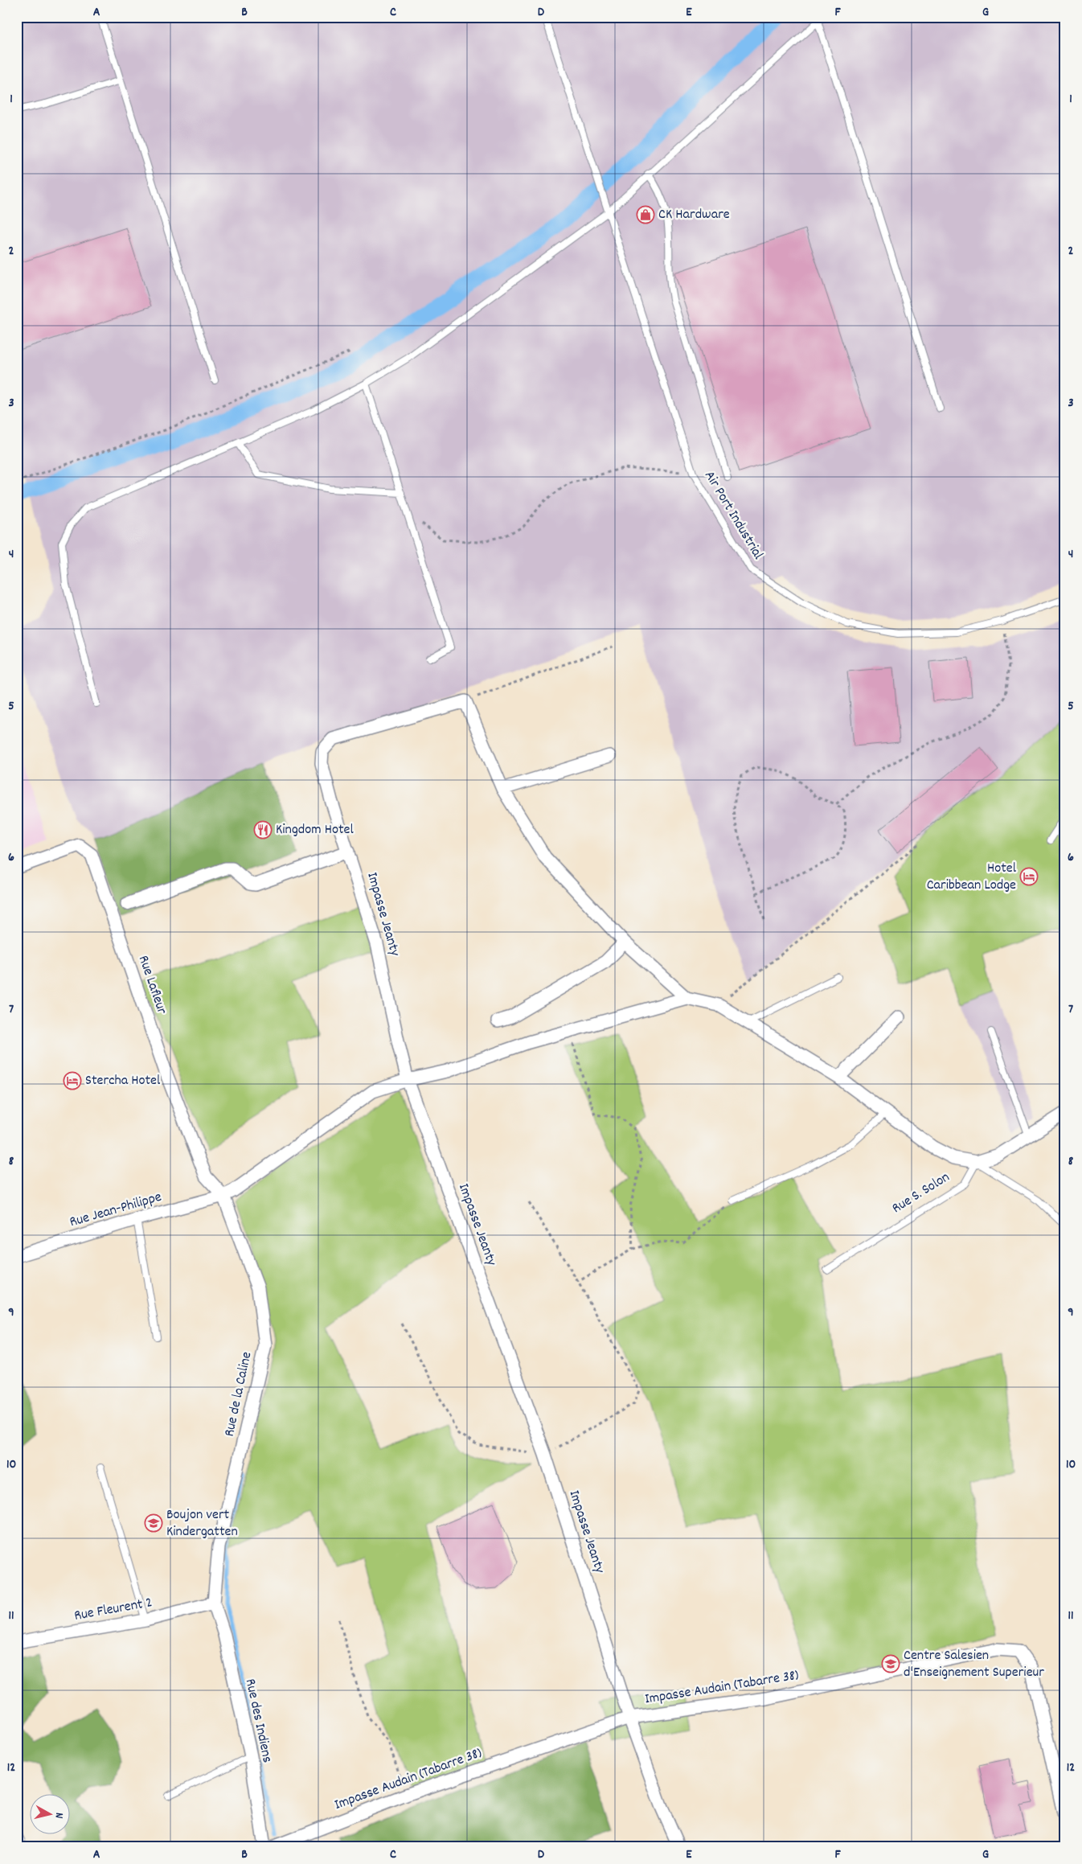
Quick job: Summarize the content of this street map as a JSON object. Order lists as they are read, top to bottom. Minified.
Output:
{"streets":{"street":["Impasse Jeanty","Rue Lafleur","Rue Jean-Philippe","Rue de la Caline","Rue Fleurent 2","Impasse Audain (Tabarre 38)","Rue des Indiens"],"lane":["Air Port Industrial","Rue S. Solon"]},"crossings":[["Impasse Jeanty","Rue Jean-Philippe"],["Impasse Jeanty","Impasse Audain (Tabarre 38)"],["Rue Lafleur","Rue Jean-Philippe"],["Rue Lafleur","Rue de la Caline"],["Rue Jean-Philippe","Rue de la Caline"],["Rue de la Caline","Rue Fleurent 2"],["Rue de la Caline","Rue des Indiens"],["Rue Fleurent 2","Rue des Indiens"]],"places":{"shop":["CK Hardware"],"restaurant":["Kingdom Hotel"],"hotel":["Hotel Caribbean Lodge","Stercha Hotel"],"school or university":["Boujon vert Kindergatten","Centre Salesien d'Enseignement Superieur"]},"north":"right","grid":{"columns":["A","B","C","D","E","F","G"],"rows":["1","2","3","4","5","6","7","8","9","10","11","12"]}}
